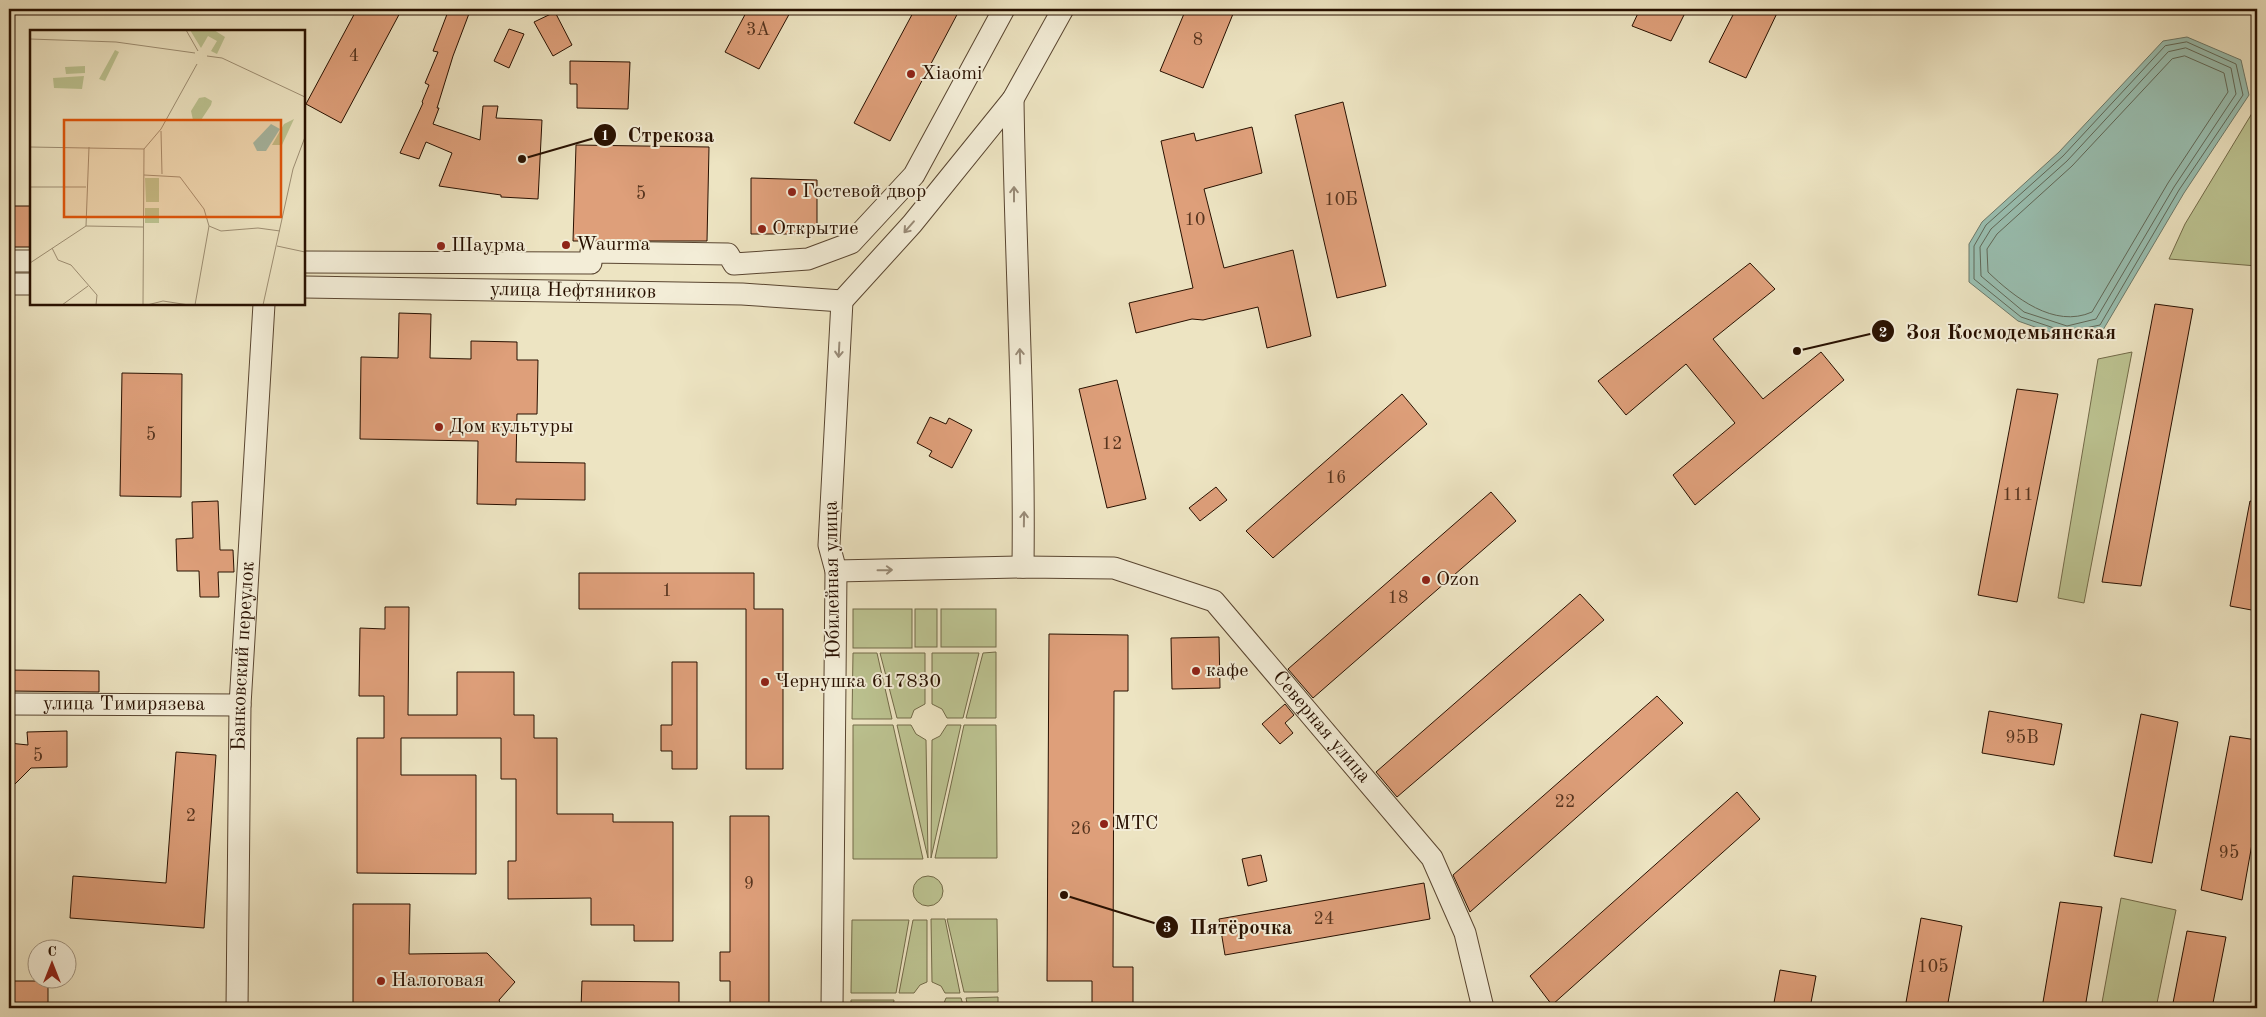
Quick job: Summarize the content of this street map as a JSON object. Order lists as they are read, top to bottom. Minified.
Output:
{"streets":{"street":["улица Нефтяников","Юбилейная улица","Банковский переулок","улица Тимирязева","Северная улица"]},"crossings":[["улица Нефтяников","Юбилейная улица"],["Юбилейная улица","Северная улица"],["Банковский переулок","улица Тимирязева"]],"places":["Xiaomi","Стрекоза","Гостевой двор","Открытие","Waurma","Шаурма","Зоя Космодемьянская","Дом культуры","Ozon","кафе","Чернушка 617830","МТС","Пятёрочка","Налоговая"],"house_numbers":["3А","8","4","5","10Б","10","5","12","16","111","1","18","95В","5","22","2","26","95","9","24","105"],"north":"top"}
